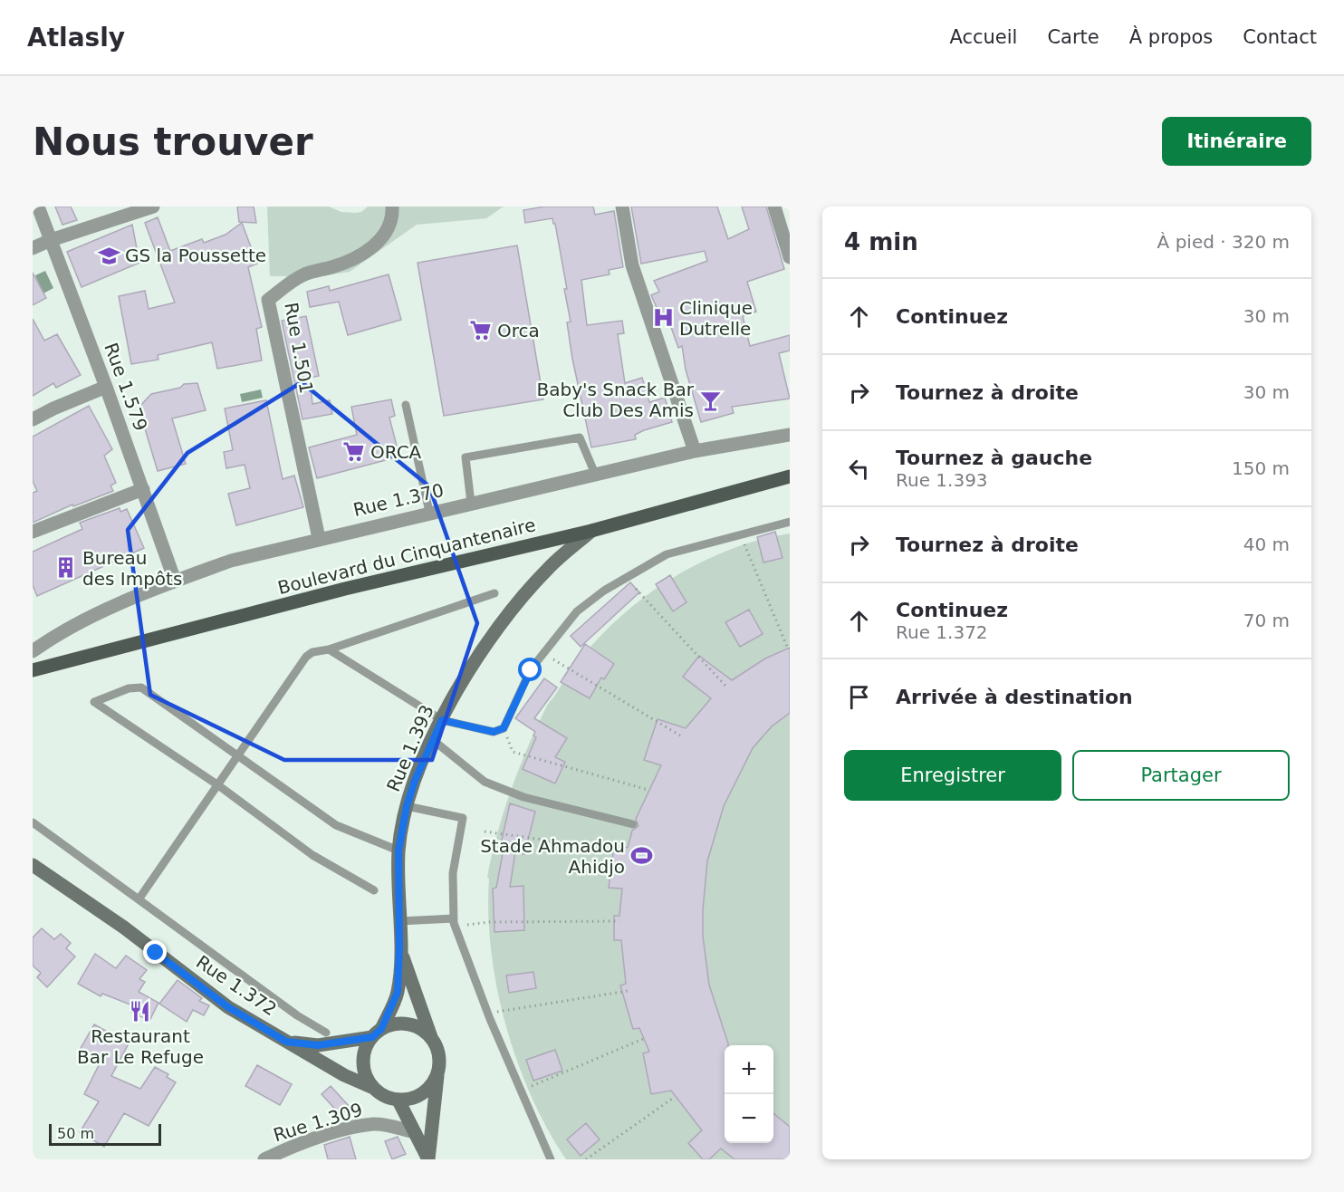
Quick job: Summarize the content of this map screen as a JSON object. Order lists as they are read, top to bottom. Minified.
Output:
{"streets":{"main road":["Boulevard du Cinquantenaire","Rue 1.393","Rue 1.372"],"street":["Rue 1.501","Rue 1.579","Rue 1.370","Rue 1.309"]},"crossings":[["Rue 1.501","Rue 1.370"],["Rue 1.579","Rue 1.370"],["Boulevard du Cinquantenaire","Rue 1.393"],["Rue 1.393","Rue 1.372"]],"places":{"school or university":["GS la Poussette"],"hospital":["Clinique Dutrelle"],"supermarket":["Orca","ORCA"],"bar":["Baby's Snack Bar Club Des Amis"],"building":["Bureau des Impôts"],"sports":["Stade Ahmadou Ahidjo"],"restaurant":["Restaurant Bar Le Refuge"]},"scale_bar":"50 m","page":{"header":"Atlasly","nav":["Accueil","Carte","À propos","Contact"],"buttons":["Itinéraire",["Enregistrer","Partager"]],"title":"Nous trouver","heading":["4 min","À pied · 320 m"],"list":[["Continuez","30 m"],["Tournez à droite","30 m"],["Tournez à gauche","Rue 1.393","150 m"],["Tournez à droite","40 m"],["Continuez","Rue 1.372","70 m"],"Arrivée à destination"],"map_buttons":["+","−"],"scale":"50 m"}}
